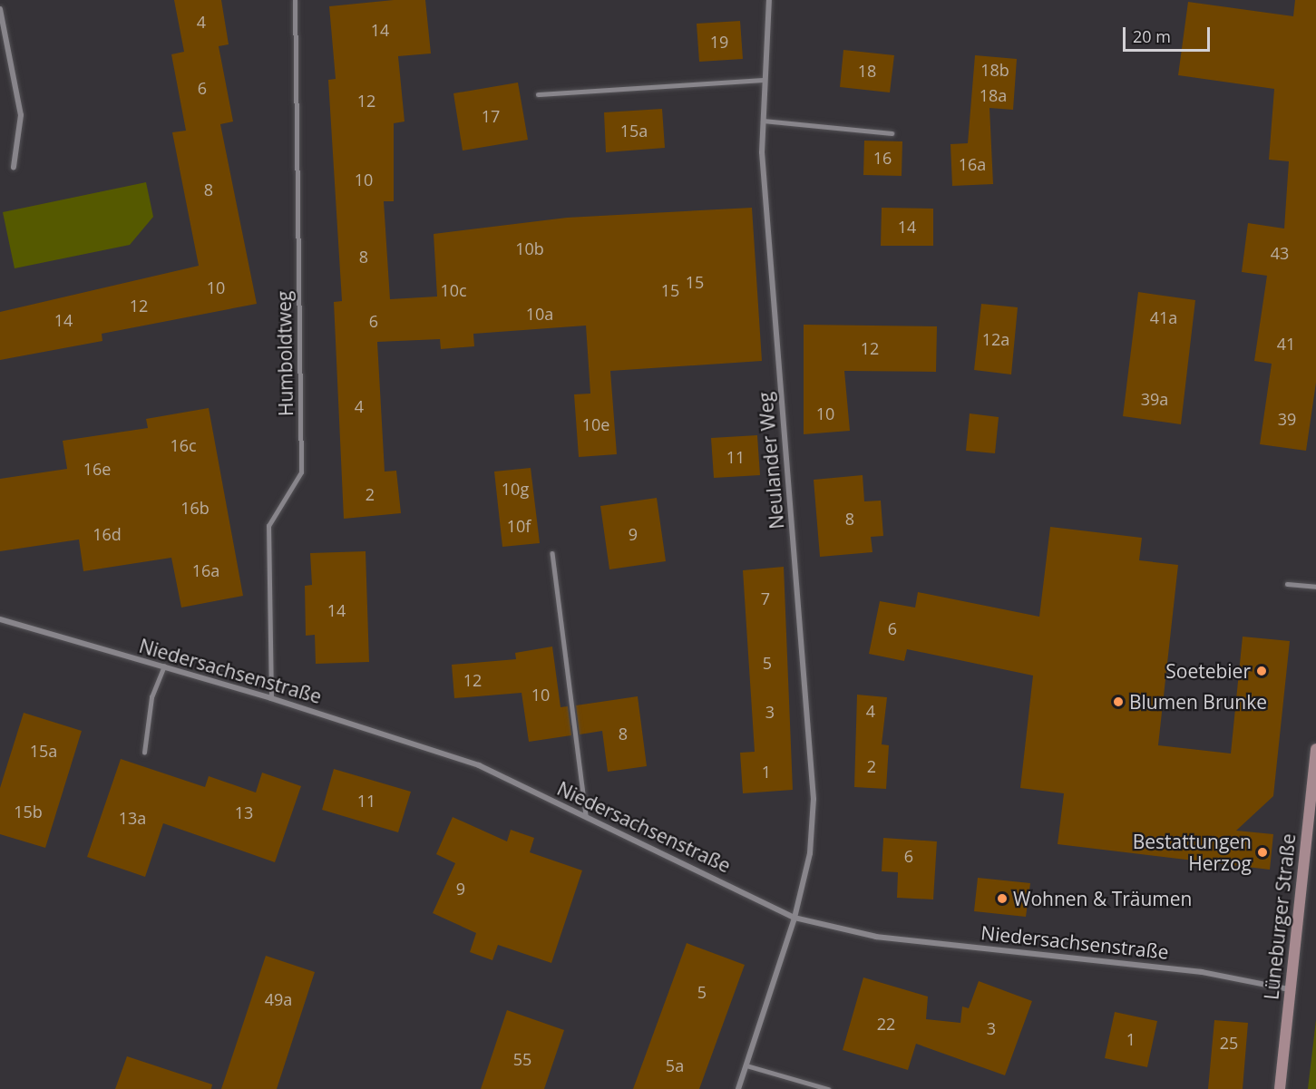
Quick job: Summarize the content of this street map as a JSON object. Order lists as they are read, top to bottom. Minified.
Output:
{"streets":{"main road":["Lüneburger Straße"],"street":["Neulander Weg","Niedersachsenstraße"],"lane":["Humboldtweg"]},"crossings":[["Humboldtweg","Niedersachsenstraße"],["Neulander Weg","Niedersachsenstraße"],["Niedersachsenstraße","Lüneburger Straße"]],"places":["Soetebier","Blumen Brunke","Bestattungen Herzog","Wohnen & Träumen"],"house_numbers":["4","14","19","18b","18","6","18a","12","17","15a","16","16a","10","8","14","10b","43","8","15","10","10c","15","12","10a","41a","14","6","12a","41","12","39a","4","10","39","10e","16c","11","16e","10g","2","16b","8","10f","16d","9","16a","7","14","6","5","12","10","4","3","8","15a","2","1","11","15b","13","13a","6","9","5","49a","22","3","1","25","55","5a"],"scale_bar":"20 m"}
